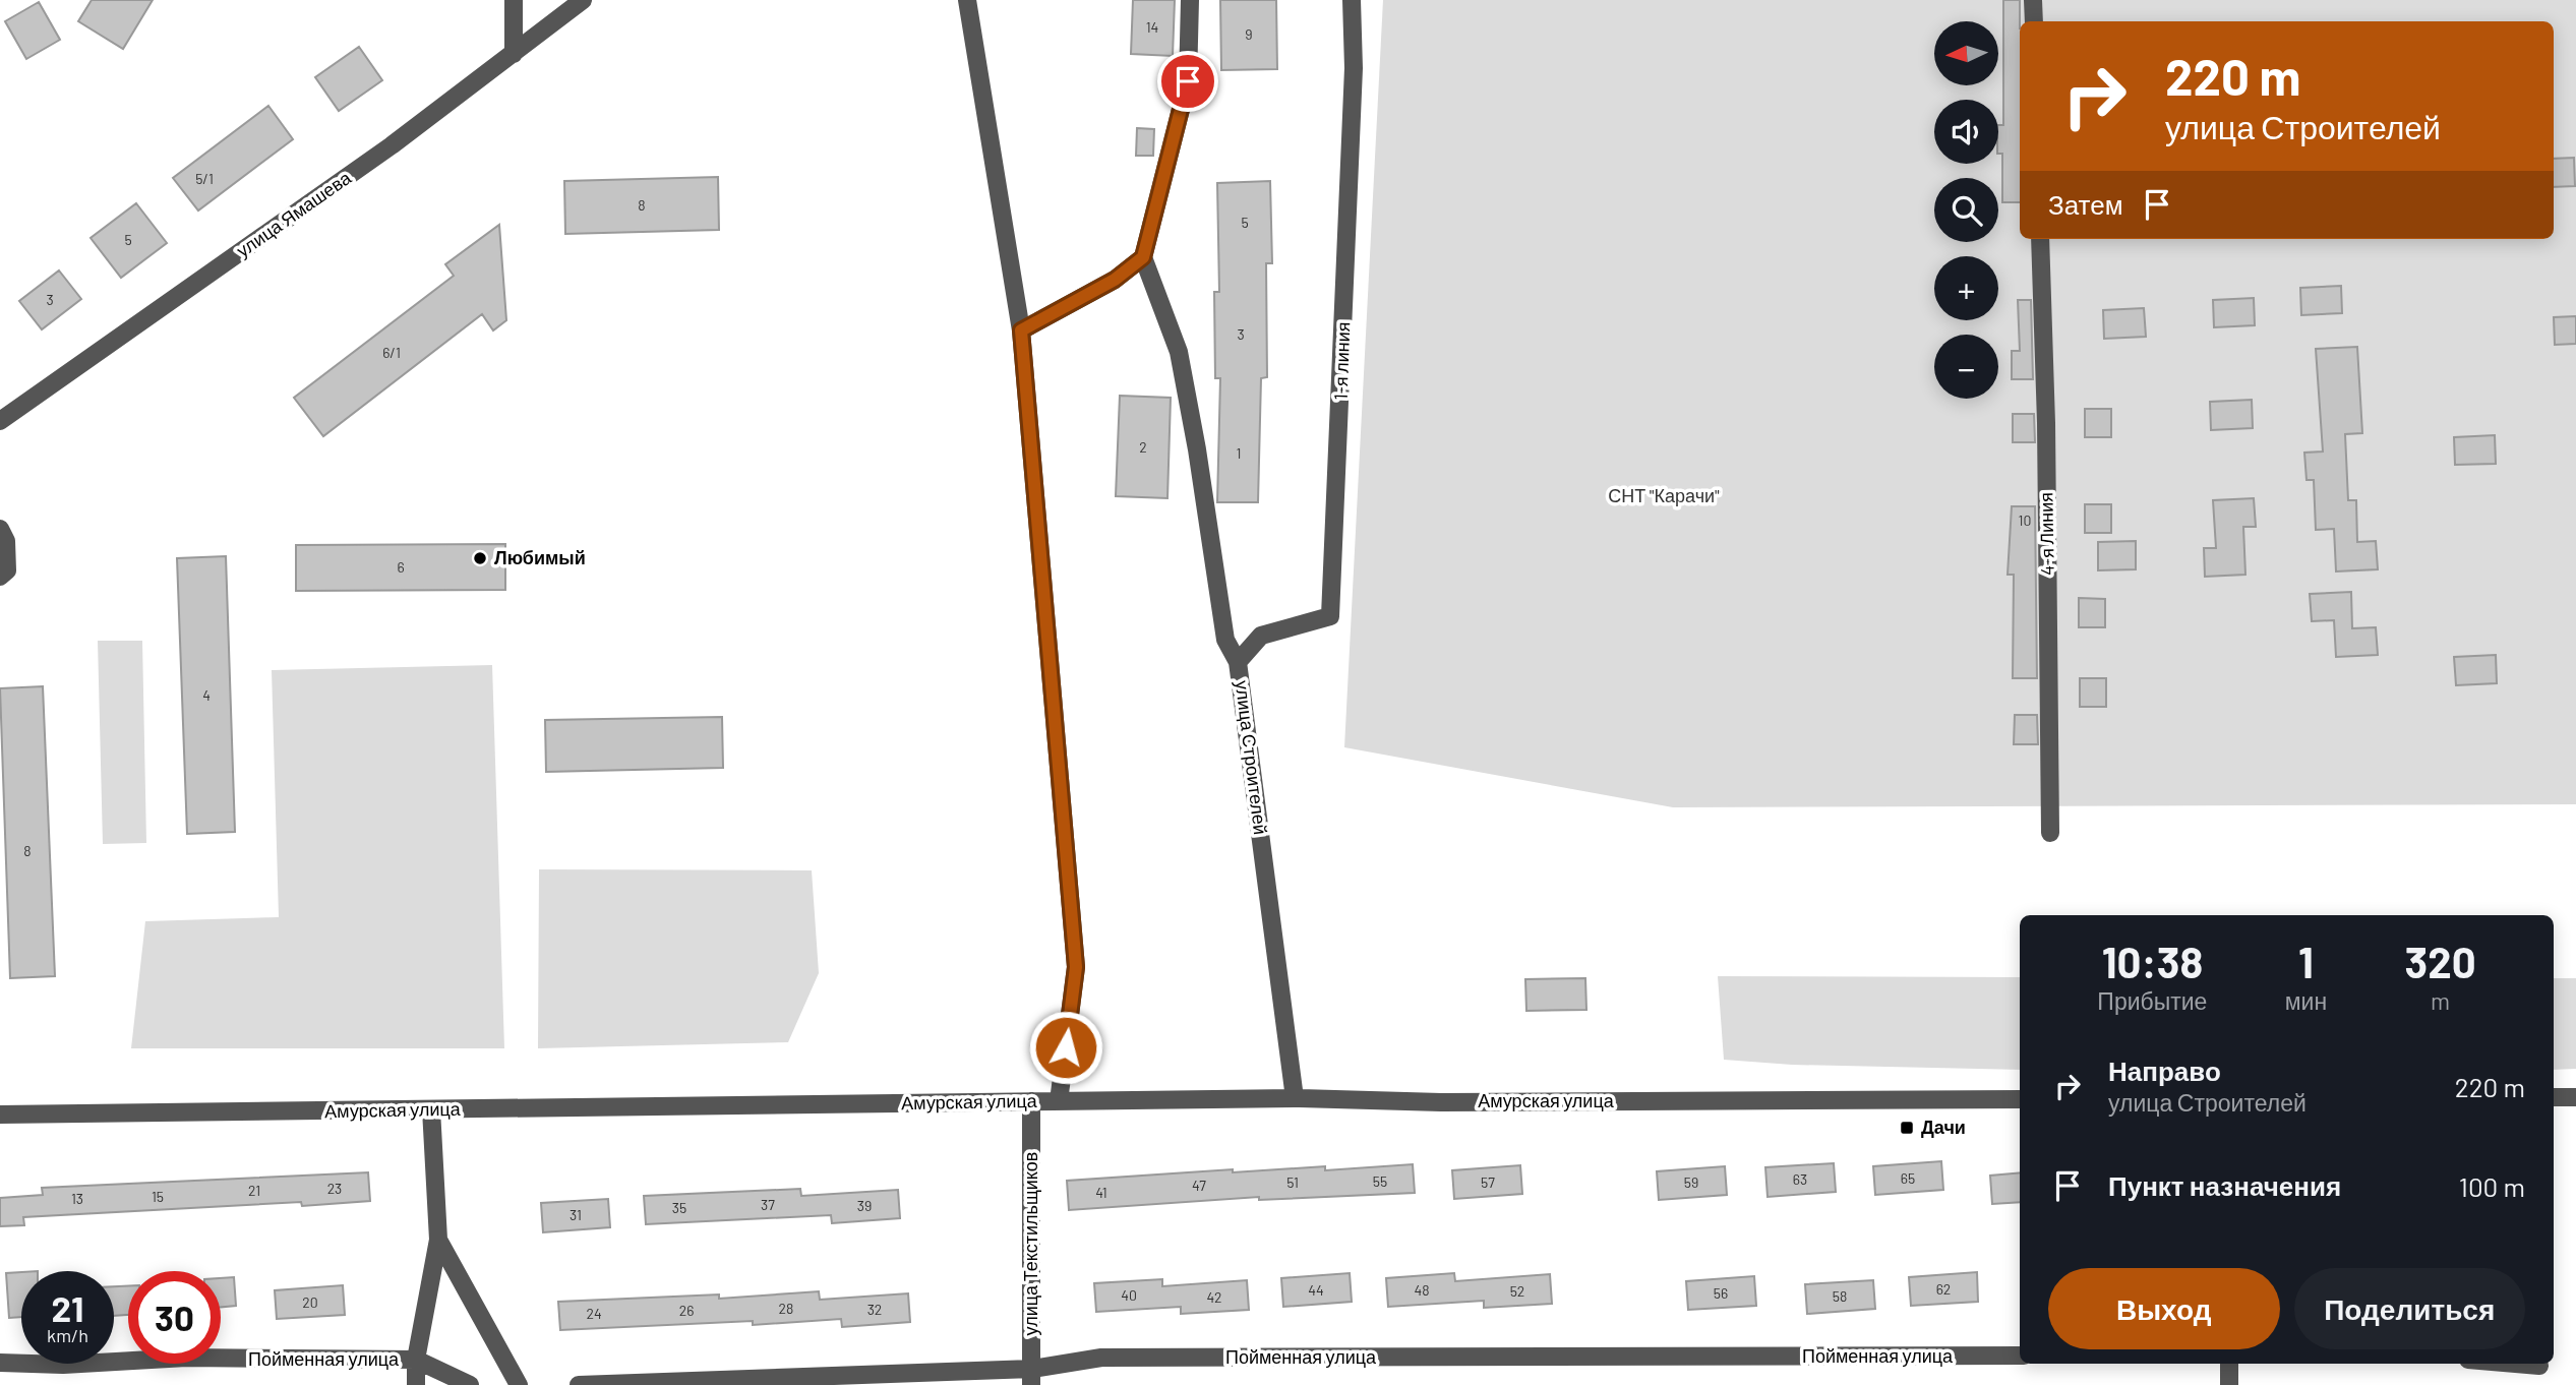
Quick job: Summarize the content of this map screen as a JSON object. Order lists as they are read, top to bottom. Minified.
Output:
{"streets":{"street":["улица Ямашева","1-я линия","4-я Линия","улица Строителей","Амурская улица","улица Текстильщиков","Пойменная улица"]},"crossings":[["1-я линия","улица Строителей"],["улица Строителей","Амурская улица"],["Амурская улица","улица Текстильщиков"],["улица Текстильщиков","Пойменная улица"]],"parks":["СНТ \"Карачи\""],"places":{"other":["Любимый"],"transit":["Дачи"]},"house_numbers":["14","9","5/1","8","5","5","3","3","6/1","2","1","10","6","4","8","65","63","55","51","57","59","47","23","21","41","15","13","37","39","35","31","62","44","48","52","56","40","58","42","20","28","32","26","24"],"north":"left","page":{"map_buttons":["+","−"],"turn":["220 m","улица Строителей"],"then":"Затем","eta":["10:38","Прибытие","1","мин","320","m"],"list":[{"name":"Направо","note":"улица Строителей","value":"220 m"},{"name":"Пункт назначения","value":"100 m"}],"buttons":["Выход","Поделиться"],"speed":"21 km/h","limit":"30"}}
